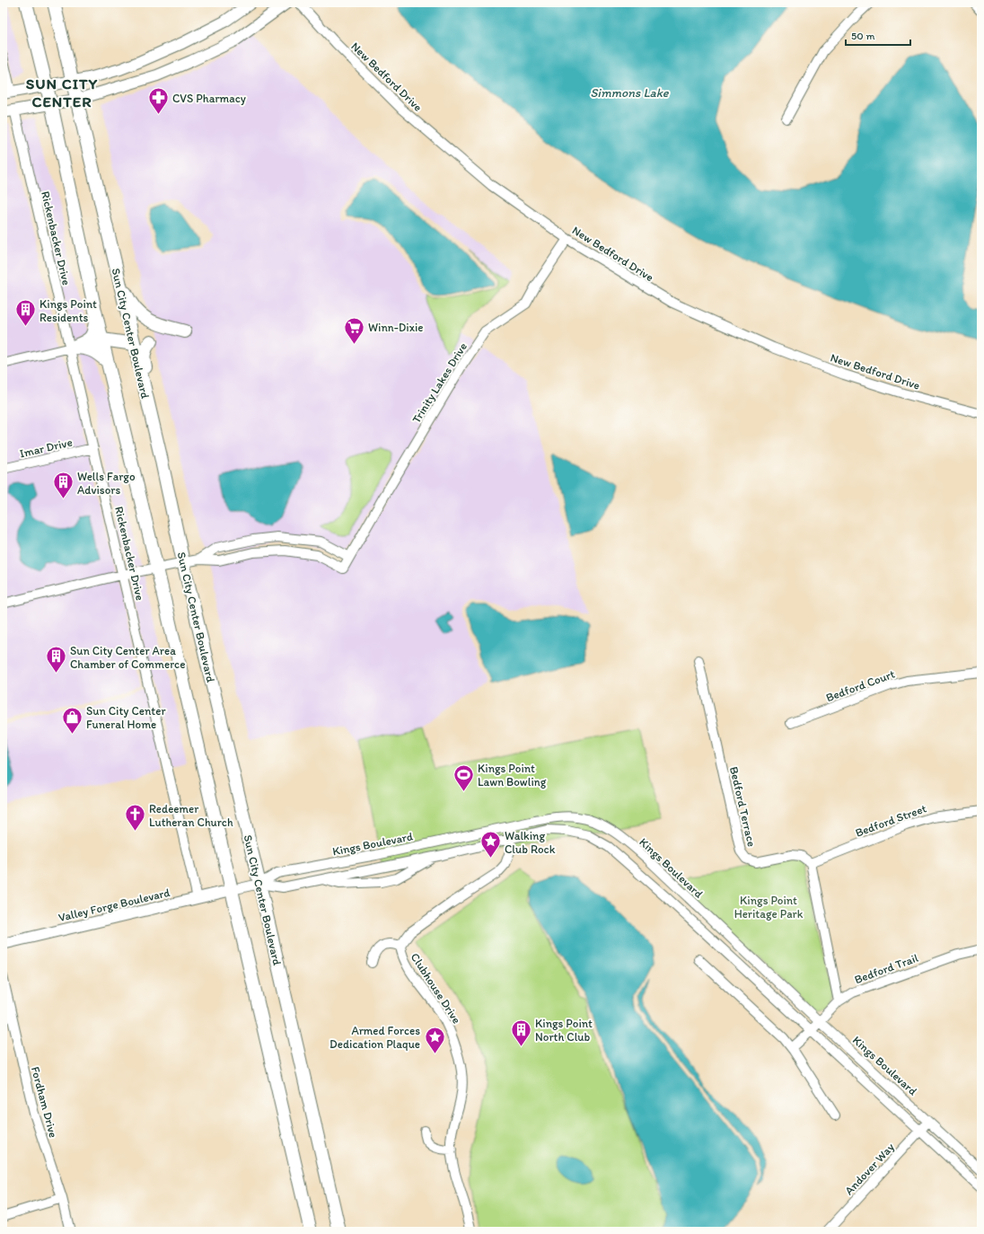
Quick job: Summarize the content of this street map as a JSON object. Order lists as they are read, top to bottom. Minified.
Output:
{"streets":{"main road":["Sun City Center Boulevard"],"street":["New Bedford Drive","Rickenbacker Drive","Trinity Lakes Drive","Imar Drive","Bedford Court","Bedford Terrace","Bedford Street","Kings Boulevard","Valley Forge Boulevard","Bedford Trail","Clubhouse Drive","Fordham Drive","Andover Way"]},"crossings":[["New Bedford Drive","Trinity Lakes Drive"],["Rickenbacker Drive","Trinity Lakes Drive"],["Rickenbacker Drive","Imar Drive"],["Rickenbacker Drive","Valley Forge Boulevard"],["Sun City Center Boulevard","Trinity Lakes Drive"],["Sun City Center Boulevard","Kings Boulevard"],["Bedford Terrace","Bedford Street"],["Kings Boulevard","Valley Forge Boulevard"],["Kings Boulevard","Bedford Trail"],["Kings Boulevard","Clubhouse Drive"],["Kings Boulevard","Andover Way"]],"districts":["SUN CITY CENTER"],"water":["Simmons Lake"],"parks":["Kings Point Heritage Park"],"places":{"pharmacy":["CVS Pharmacy"],"building":["Kings Point Residents","Wells Fargo Advisors","Sun City Center Area Chamber of Commerce","Kings Point North Club"],"supermarket":["Winn-Dixie"],"shop":["Sun City Center Funeral Home"],"sports":["Kings Point Lawn Bowling"],"church":["Redeemer Lutheran Church"],"place":["Walking Club Rock","Armed Forces Dedication Plaque"]},"scale_bar":"50 m"}
